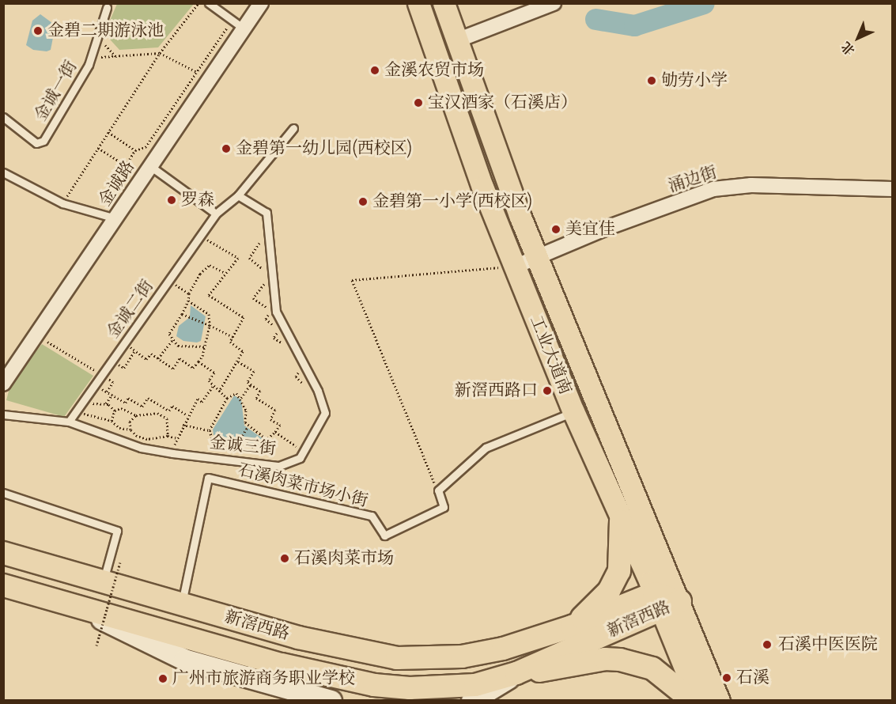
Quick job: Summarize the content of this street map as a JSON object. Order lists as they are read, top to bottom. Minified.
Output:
{"streets":{"highway":["新滘西路"],"main road":["工业大道南"],"street":["涌边街","金诚路"],"lane":["金诚一街","金诚二街","金诚三街","石溪肉菜市场小街"]},"crossings":[["涌边街","工业大道南"],["金诚二街","金诚三街"],["工业大道南","新滘西路"],["石溪肉菜市场小街","新滘西路"]],"places":["金碧二期游泳池","金溪农贸市场","劬劳小学","宝汉酒家（石溪店）","金碧第一幼儿园(西校区)","罗森","金碧第一小学(西校区)","美宜佳","新滘西路口","石溪肉菜市场","石溪中医医院","石溪","广州市旅游商务职业学校"],"north":"bottom left"}
